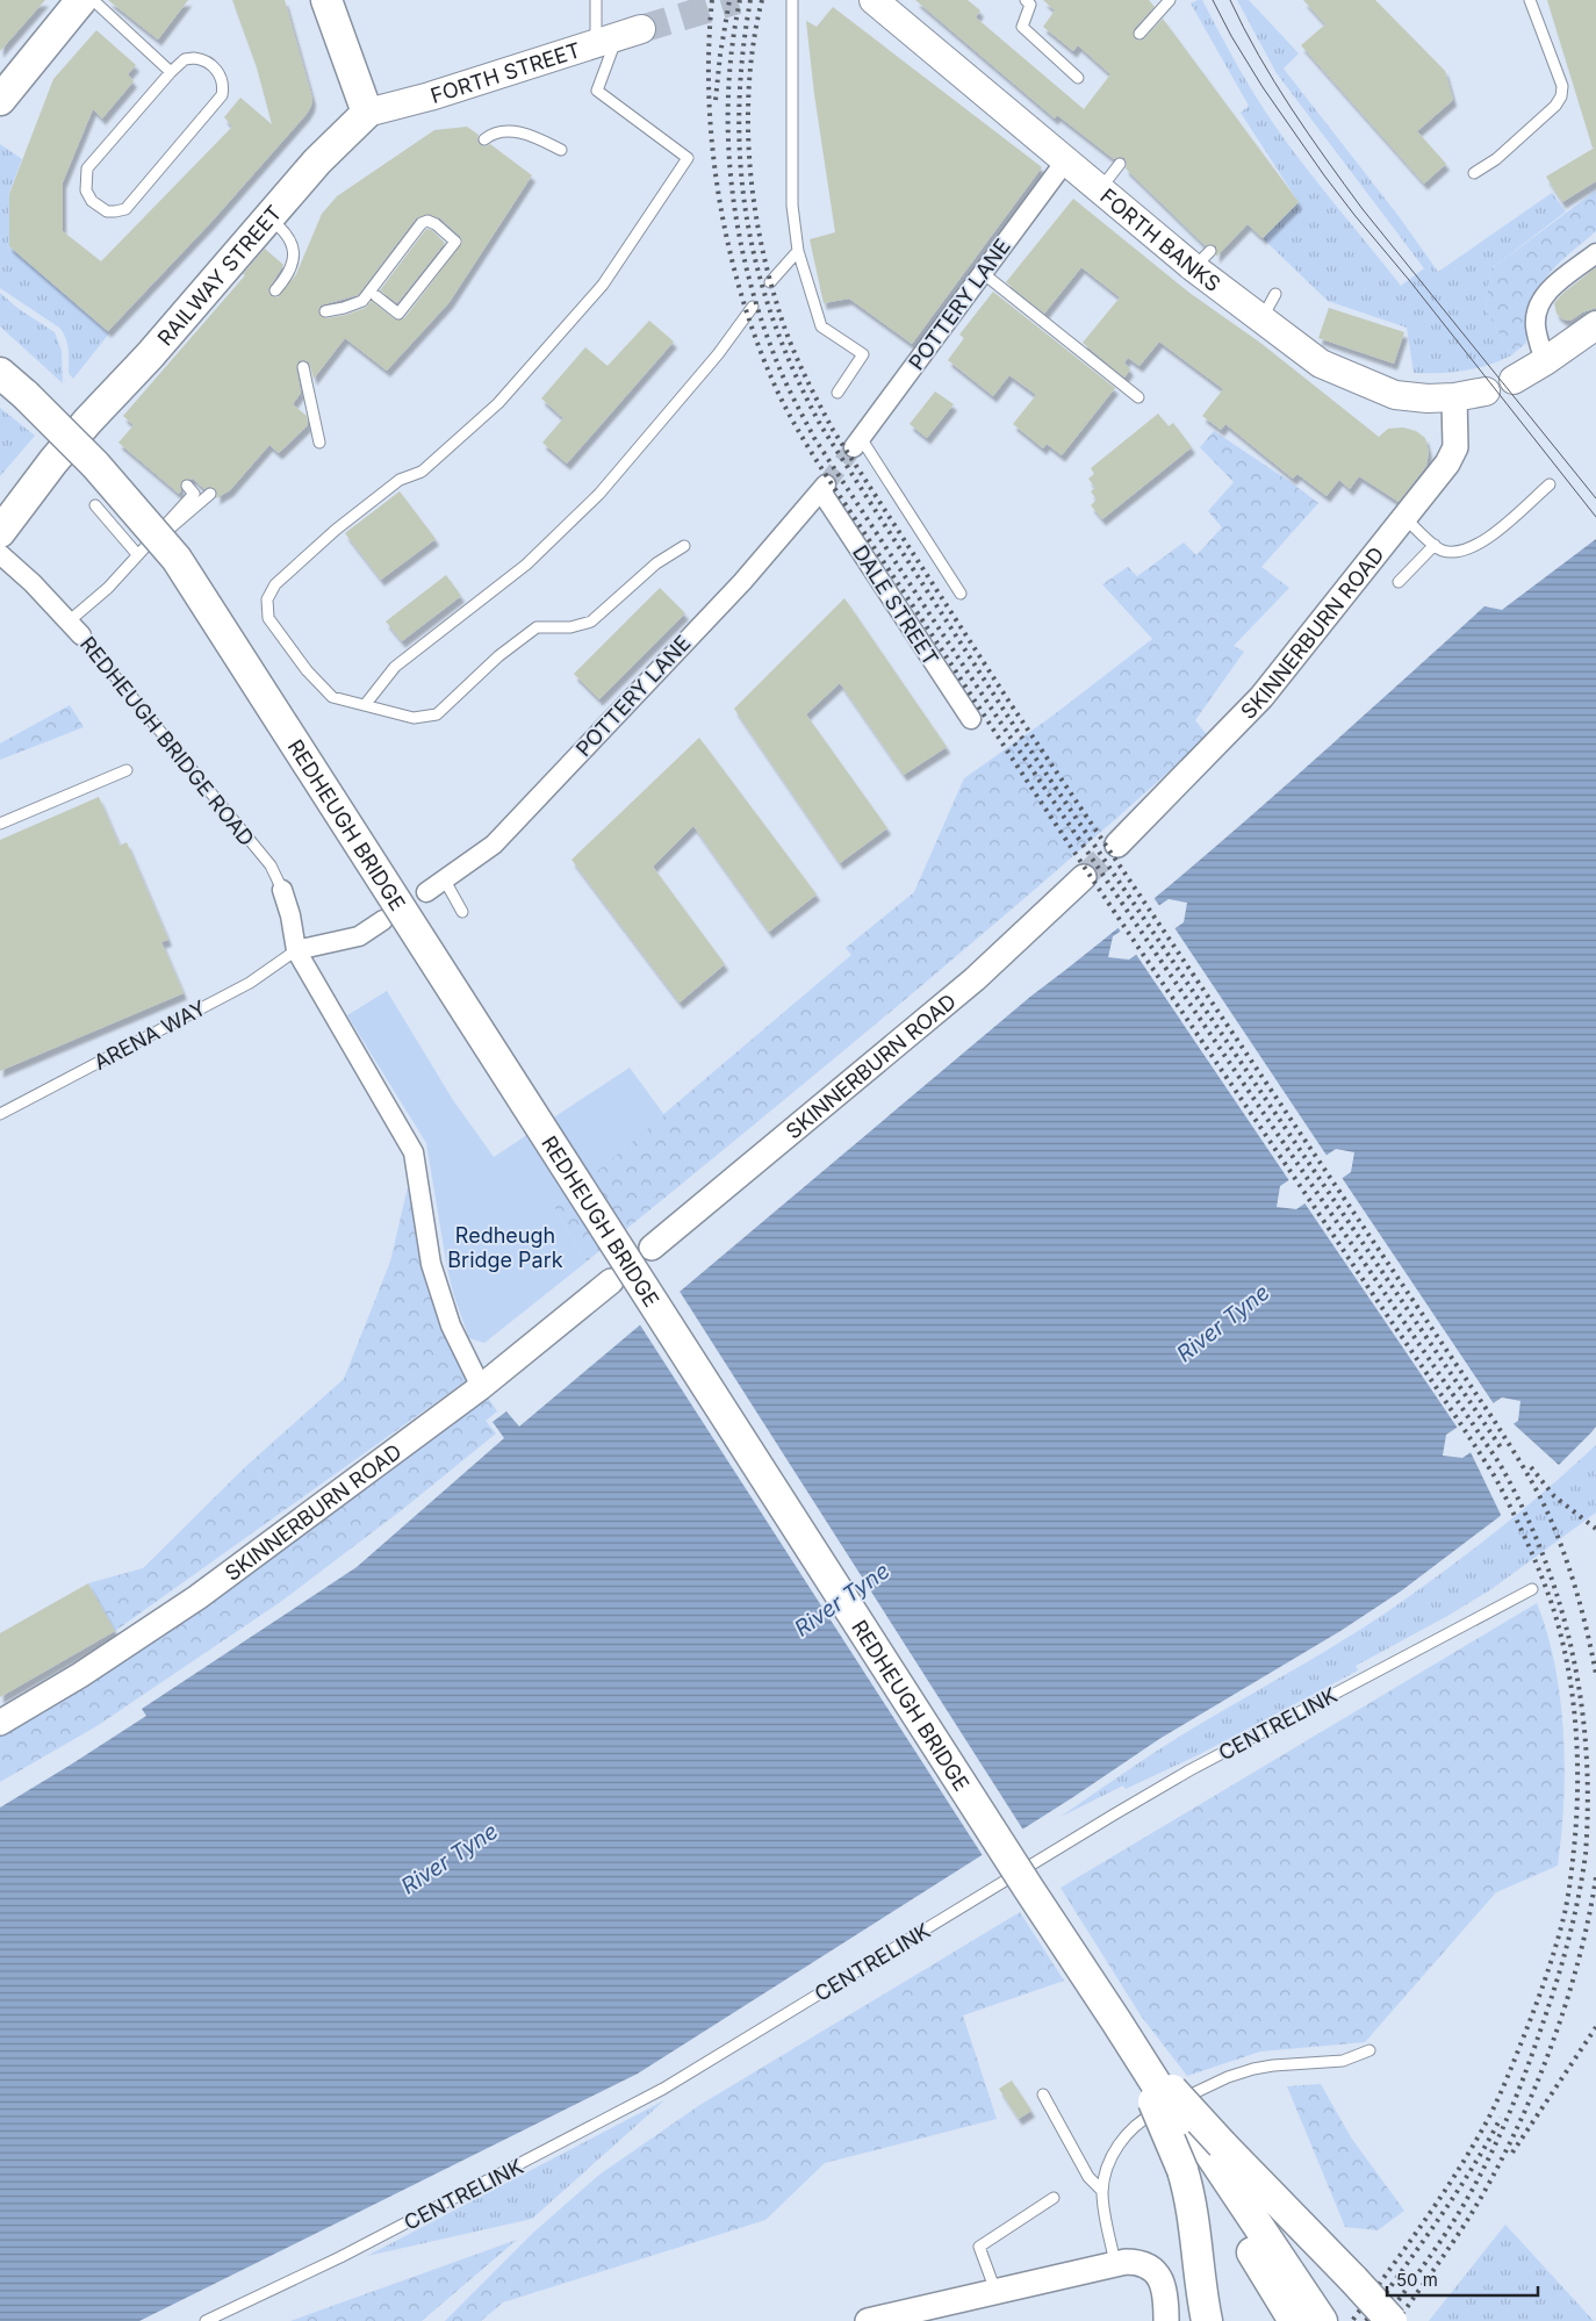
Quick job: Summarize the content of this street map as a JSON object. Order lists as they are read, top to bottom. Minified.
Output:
{"streets":{"main road":["FORTH STREET","FORTH BANKS","RAILWAY STREET","REDHEUGH BRIDGE"],"street":["POTTERY LANE","DALE STREET","SKINNERBURN ROAD","REDHEUGH BRIDGE ROAD"],"lane":["ARENA WAY","CENTRELINK"]},"crossings":[["FORTH STREET","RAILWAY STREET"],["FORTH BANKS","POTTERY LANE"],["FORTH BANKS","SKINNERBURN ROAD"],["POTTERY LANE","DALE STREET"],["REDHEUGH BRIDGE ROAD","ARENA WAY"]],"water":["River Tyne"],"parks":["Redheugh Bridge Park"],"scale_bar":"50 m"}
